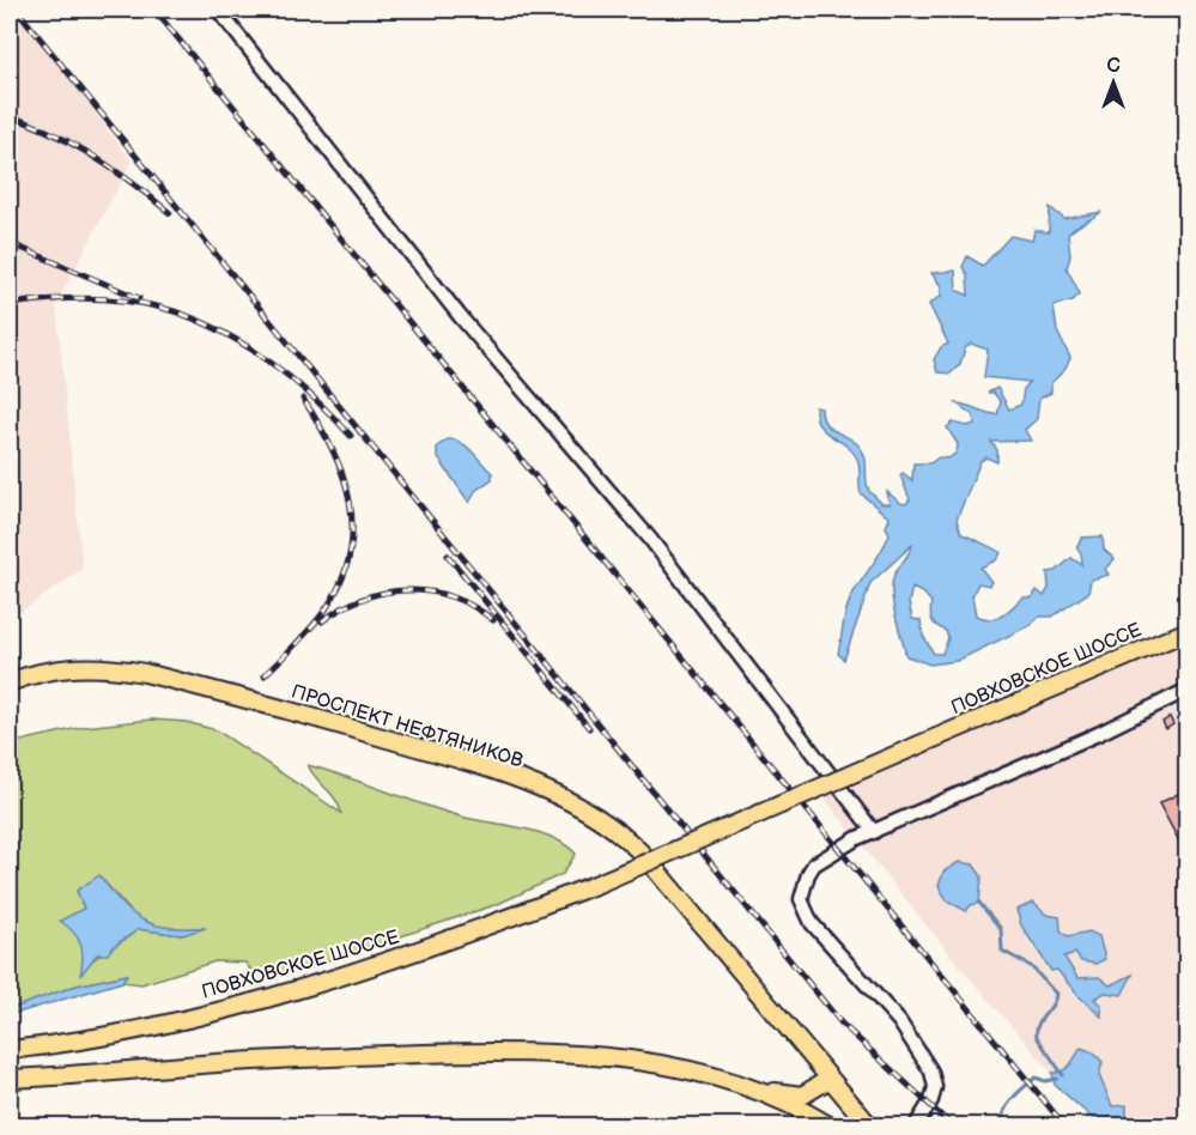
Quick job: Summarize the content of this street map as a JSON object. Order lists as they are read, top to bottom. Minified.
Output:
{"streets":{"main road":["ПОВХОВСКОЕ ШОССЕ","ПРОСПЕКТ НЕФТЯНИКОВ"]},"north":"top"}
